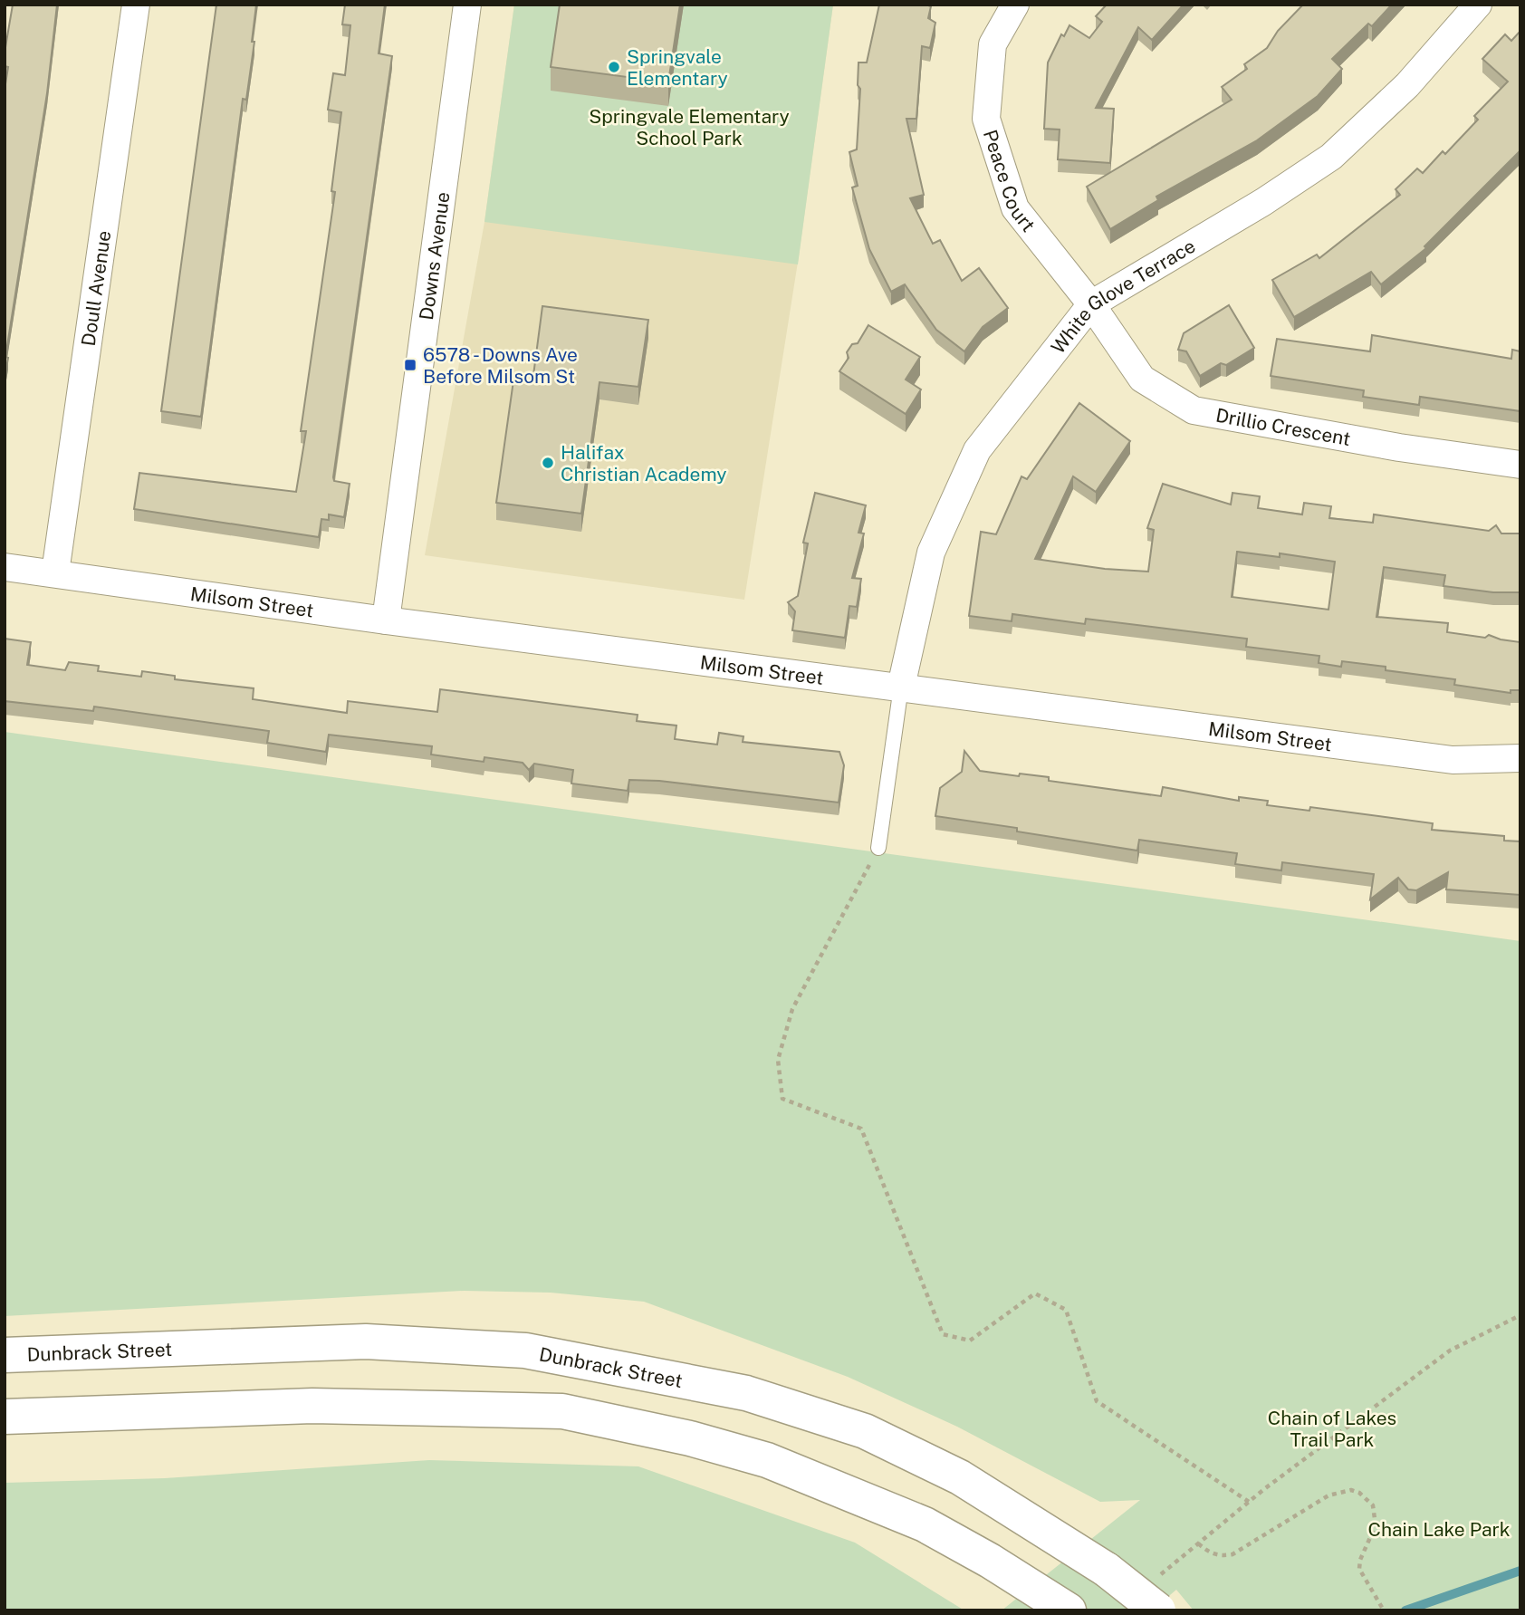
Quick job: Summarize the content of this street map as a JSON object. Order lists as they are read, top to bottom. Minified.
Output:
{"streets":{"main road":["Dunbrack Street"],"street":["Peace Court","Downs Avenue","Doull Avenue","White Glove Terrace","Drillio Crescent","Milsom Street"]},"crossings":[["Peace Court","White Glove Terrace"],["Peace Court","Drillio Crescent"],["Downs Avenue","Milsom Street"],["Doull Avenue","Milsom Street"],["White Glove Terrace","Drillio Crescent"],["White Glove Terrace","Milsom Street"]],"parks":["Springvale Elementary School Park","Chain of Lakes Trail Park","Chain Lake Park"],"places":{"other":["Springvale Elementary","Halifax Christian Academy"],"transit":["6578 - Downs Ave Before Milsom St"]}}
